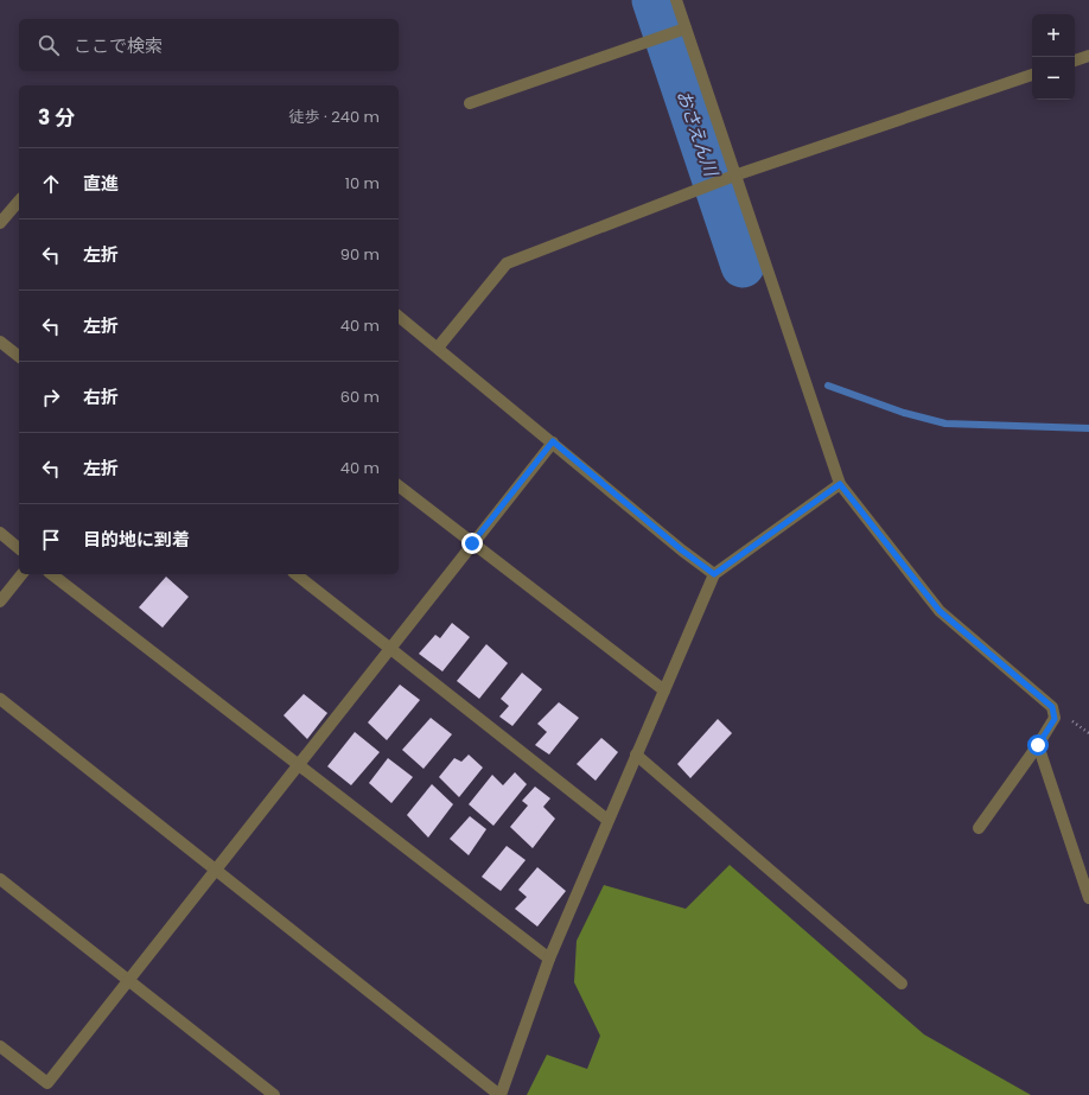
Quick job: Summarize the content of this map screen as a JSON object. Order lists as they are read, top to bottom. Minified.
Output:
{"water":["おさえん川"],"page":{"map_buttons":["+","−"],"search":"ここで検索","heading":["3 分","徒歩 · 240 m"],"list":[["直進","10 m"],["左折","90 m"],["左折","40 m"],["右折","60 m"],["左折","40 m"],"目的地に到着"]}}
